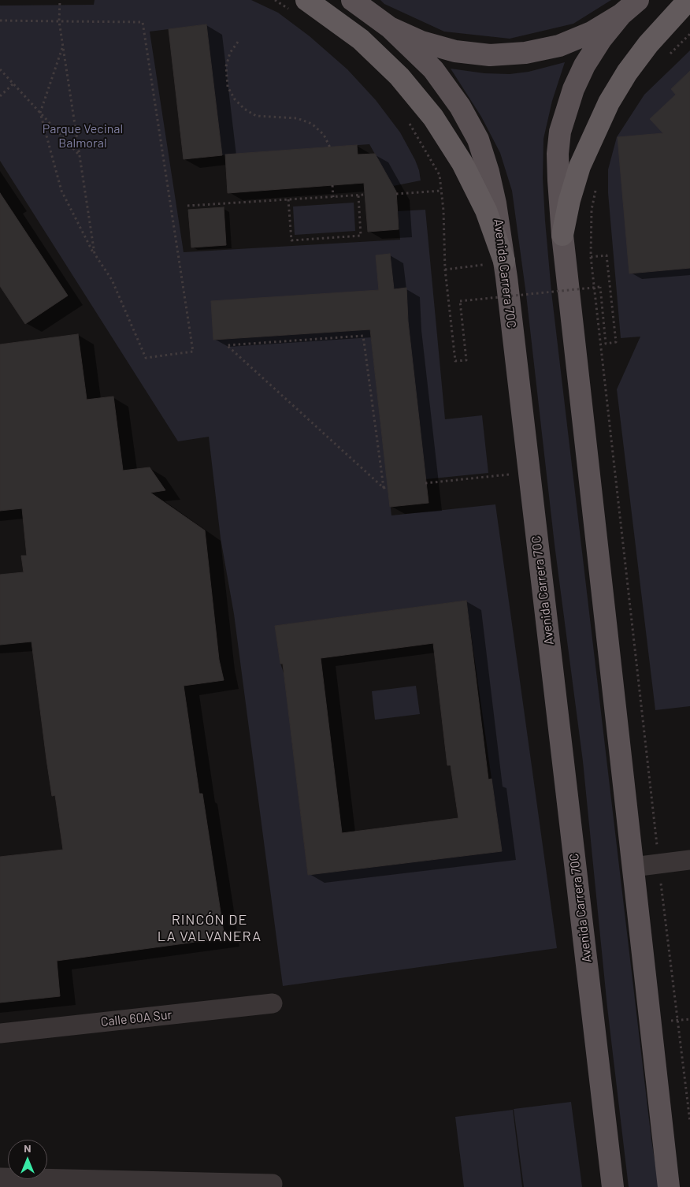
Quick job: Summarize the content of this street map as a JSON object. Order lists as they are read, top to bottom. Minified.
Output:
{"streets":{"main road":["Avenida Carrera 70C"],"street":["Calle 60A Sur"]},"districts":["RINCÓN DE LA VALVANERA"],"parks":["Parque Vecinal Balmoral"],"north":"top"}
